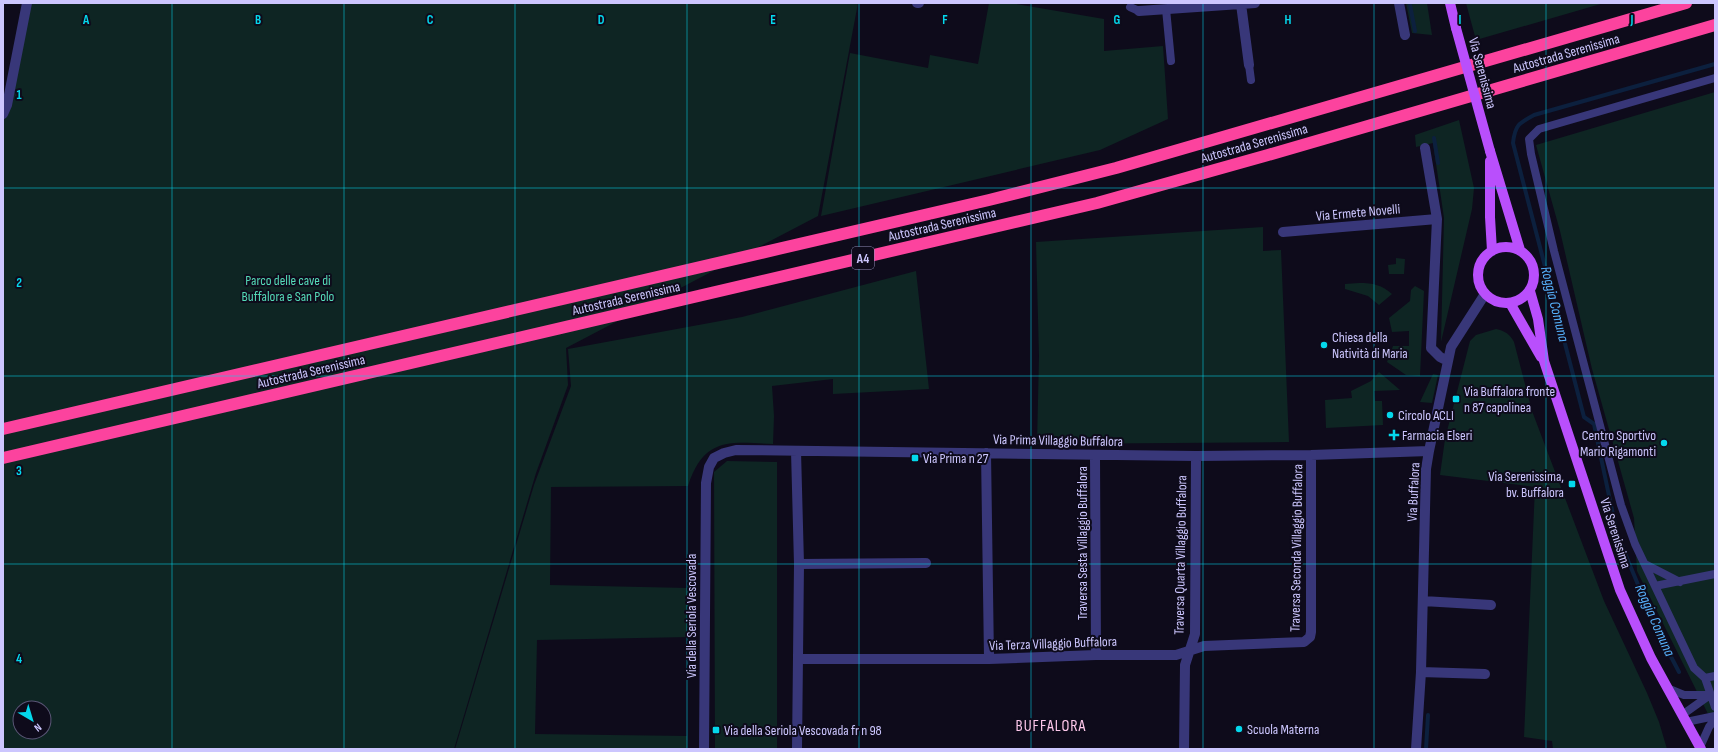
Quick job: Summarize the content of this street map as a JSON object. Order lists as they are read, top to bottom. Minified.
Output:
{"streets":{"highway":["Autostrada Serenissima","A4"],"main road":["Via Serenissima"],"street":["Via Ermete Novelli","Via Prima Villaggio Buffalora","Via Buffalora","Traversa Sesta Villaggio Buffalora","Traversa Seconda Villaggio Buffalora","Traversa Quarta Villaggio Buffalora","Via della Seriola Vescovada","Via Terza Villaggio Buffalora"]},"crossings":[["Via Serenissima","Via Buffalora"],["Via Prima Villaggio Buffalora","Via Buffalora"],["Via Prima Villaggio Buffalora","Traversa Sesta Villaggio Buffalora"],["Via Prima Villaggio Buffalora","Traversa Seconda Villaggio Buffalora"],["Via Prima Villaggio Buffalora","Traversa Quarta Villaggio Buffalora"],["Via Prima Villaggio Buffalora","Via della Seriola Vescovada"],["Traversa Sesta Villaggio Buffalora","Via Terza Villaggio Buffalora"],["Traversa Seconda Villaggio Buffalora","Via Terza Villaggio Buffalora"],["Traversa Quarta Villaggio Buffalora","Via Terza Villaggio Buffalora"]],"districts":["BUFFALORA"],"water":["Roggia Comuna"],"parks":["Parco delle cave di Buffalora e San Polo"],"places":{"other":["Chiesa della Natività di Maria","Circolo ACLI","Centro Sportivo Mario Rigamonti","Scuola Materna"],"transit":["Via Buffalora fronte n 87 capolinea","Via Prima n 27","Via Serenissima, bv. Buffalora","Via della Seriola Vescovada fr n 98"],"health":["Farmacia Elseri"]},"north":"bottom right","grid":{"columns":["A","B","C","D","E","F","G","H","I","J"],"rows":["1","2","3","4"]}}
